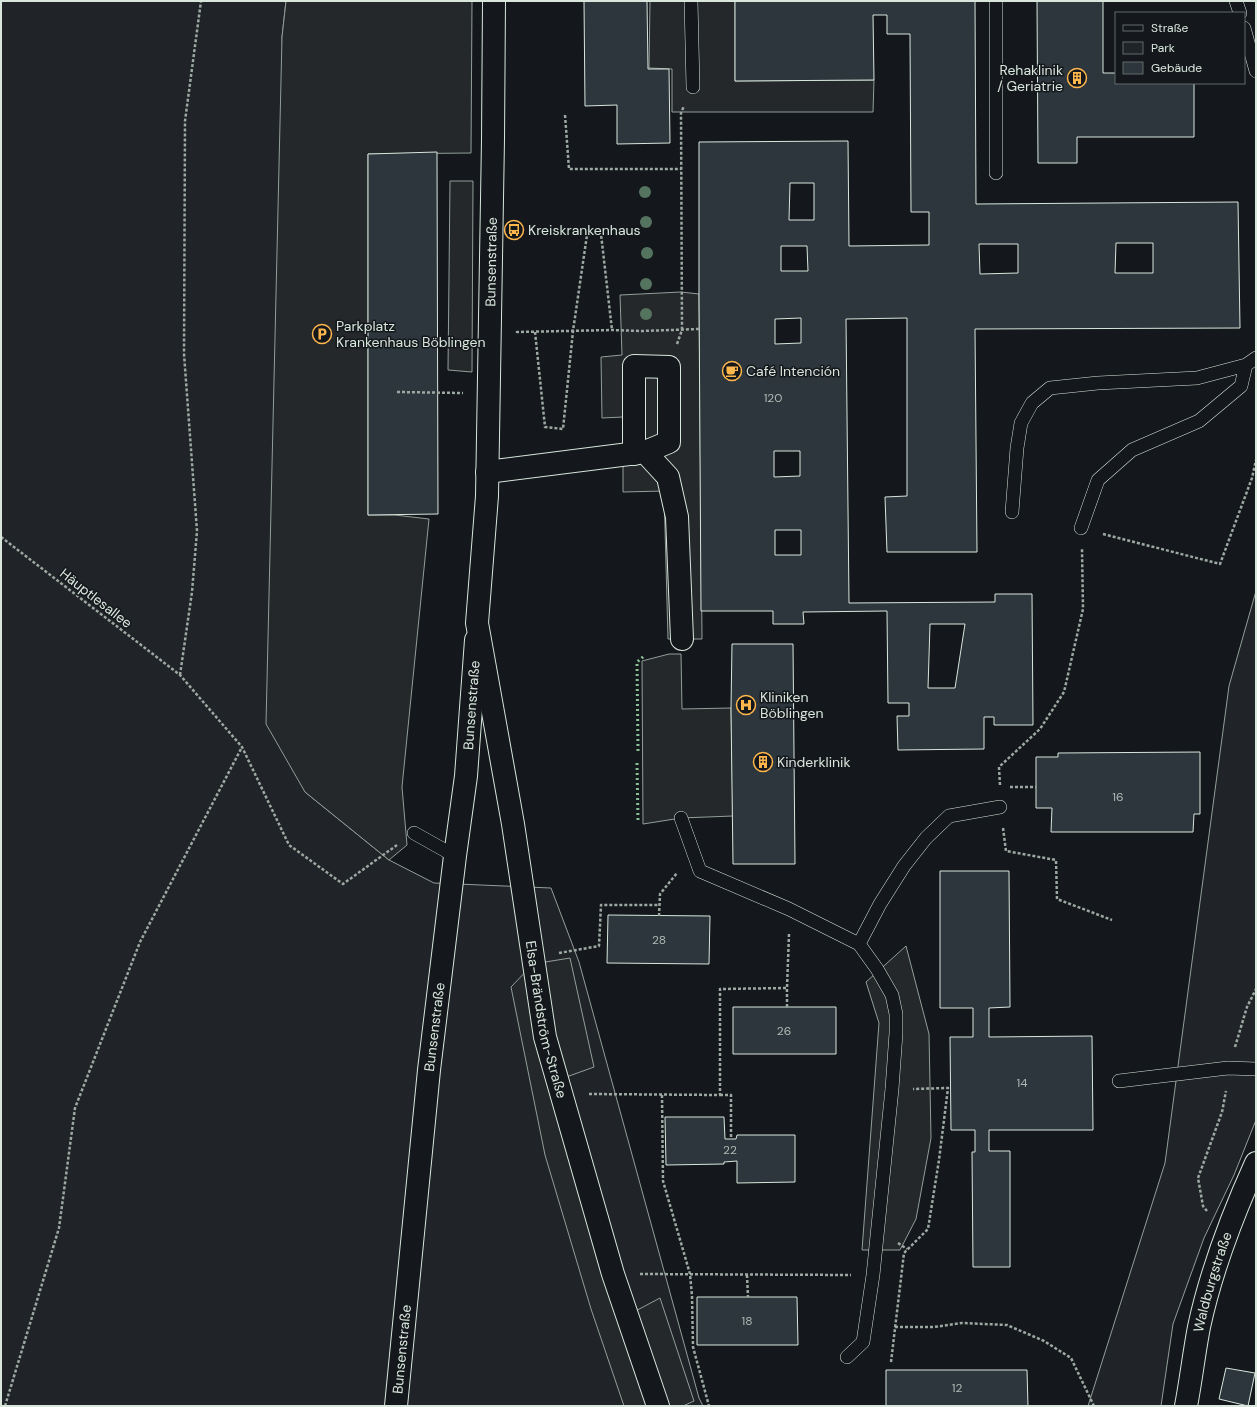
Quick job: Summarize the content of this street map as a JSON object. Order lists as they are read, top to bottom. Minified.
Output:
{"streets":{"street":["Bunsenstraße","Elsa-Brändström-Straße","Waldburgstraße"],"path":["Häuptlesallee"]},"crossings":[["Bunsenstraße","Elsa-Brändström-Straße"]],"places":{"building":["Rehaklinik / Geriatrie","Kinderklinik"],"bus stop":["Kreiskrankenhaus"],"parking":["Parkplatz Krankenhaus Böblingen"],"cafe":["Café Intención"],"hospital":["Kliniken Böblingen"]},"house_numbers":["120","16","28","26","14","22","18","12"],"legend":["Straße","Park","Gebäude"]}
